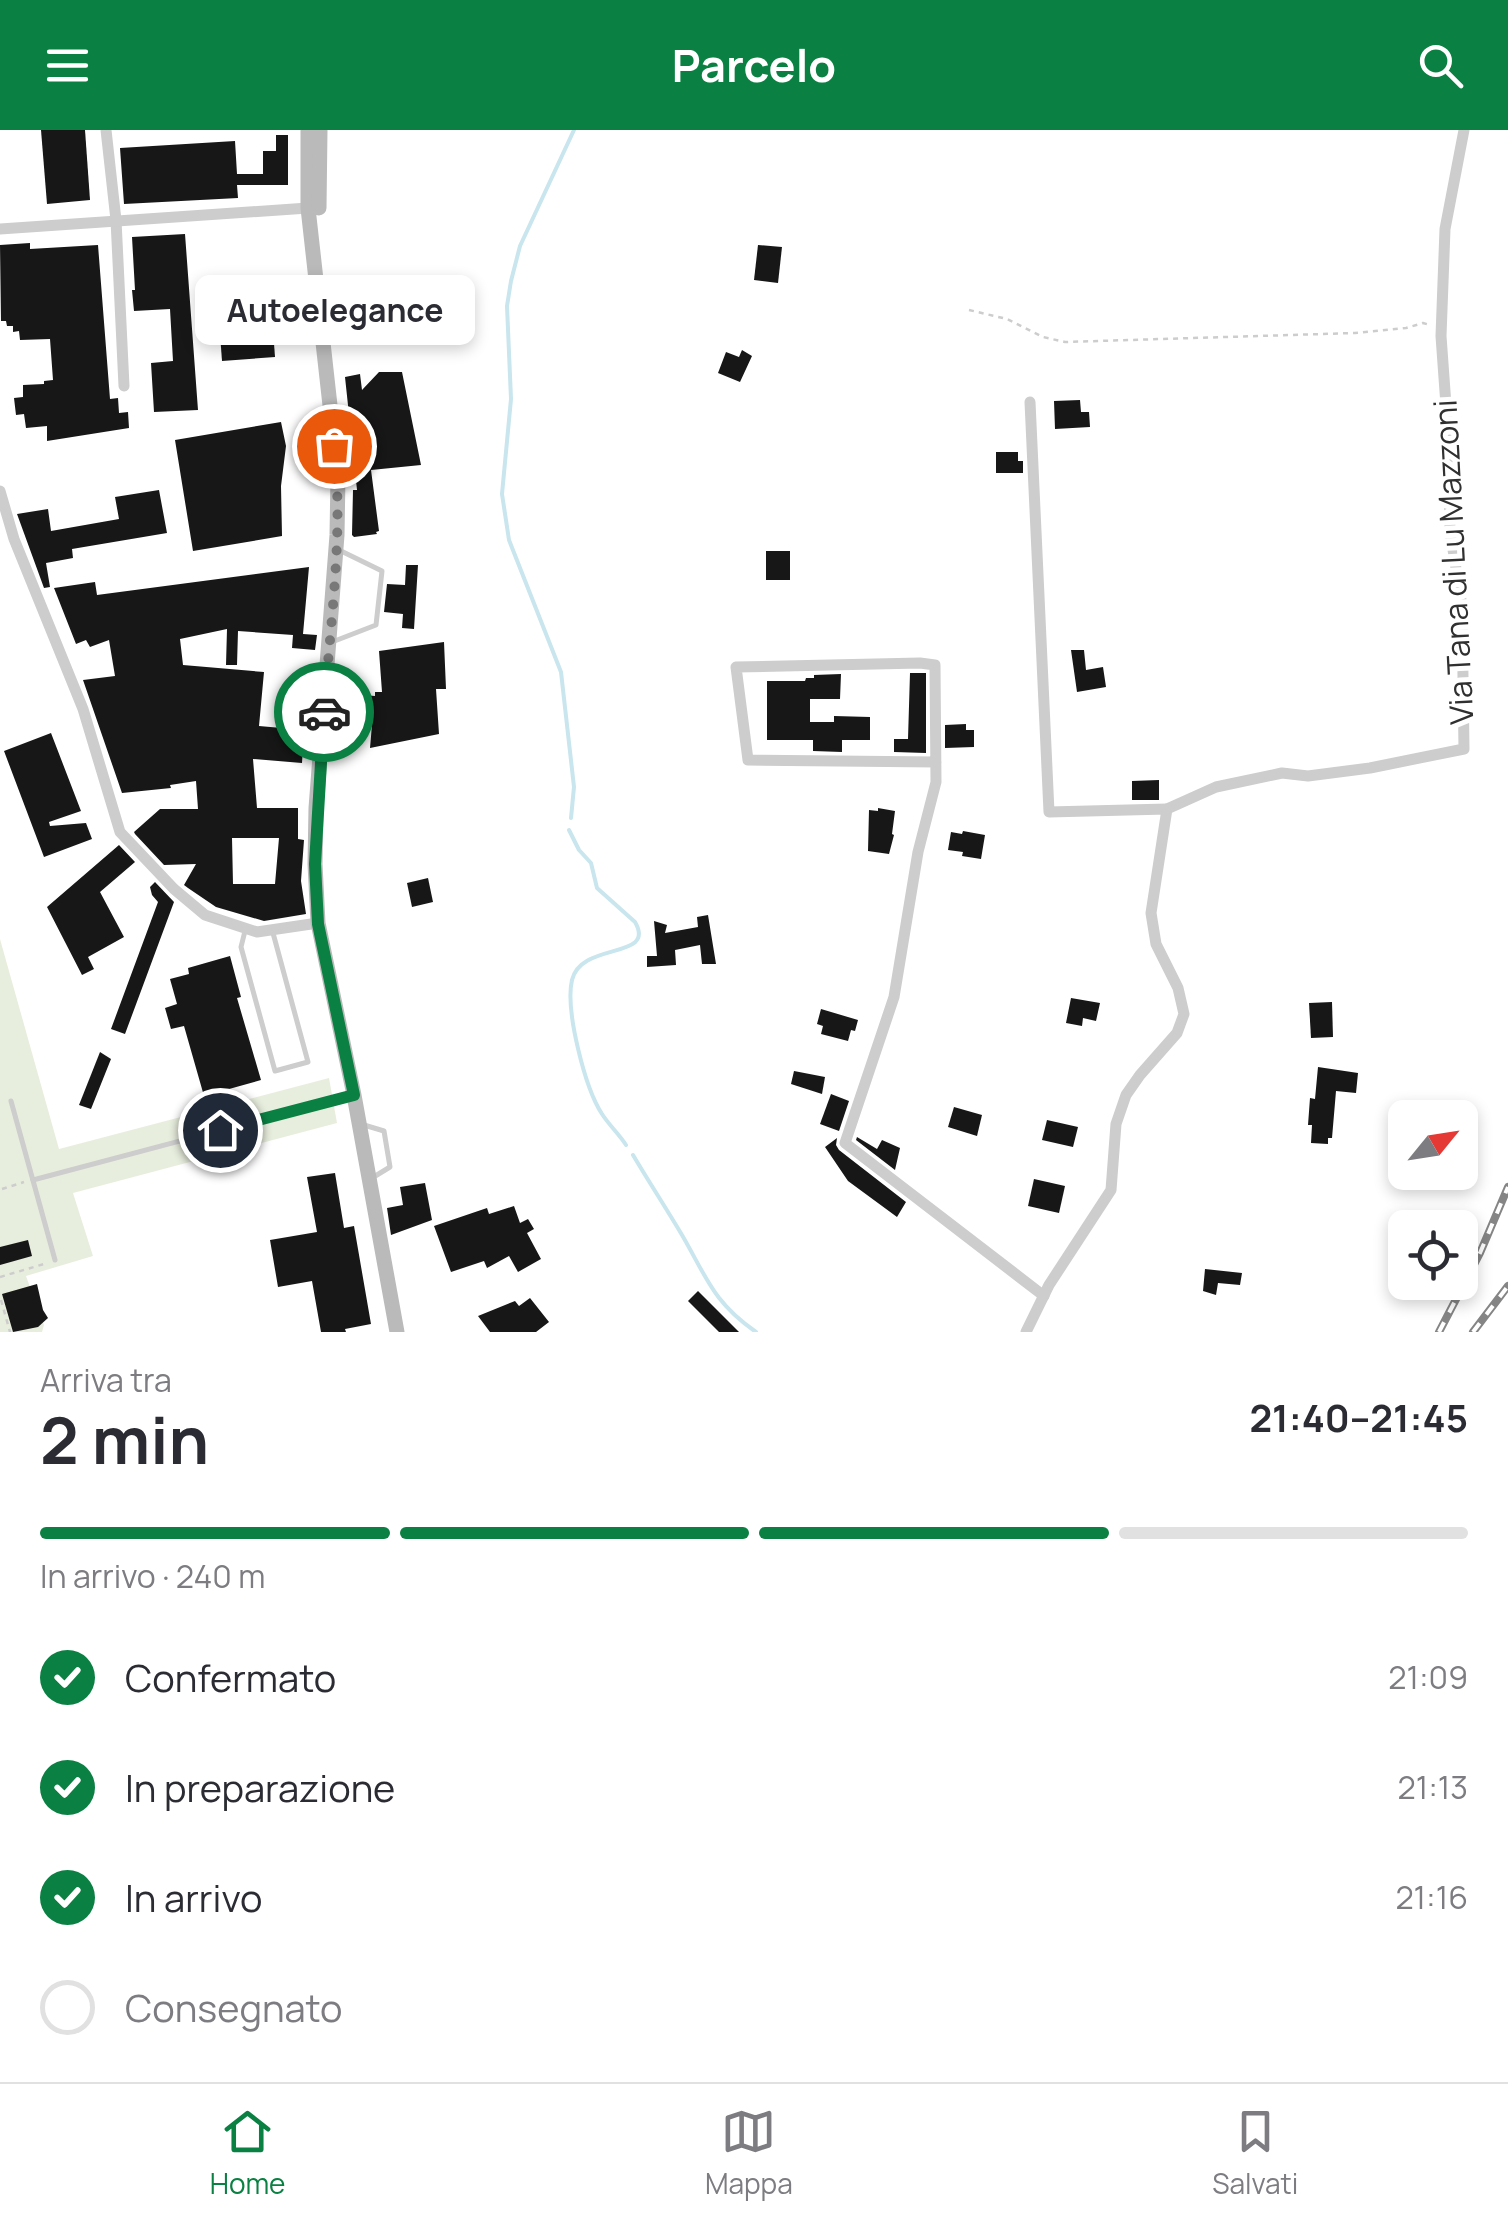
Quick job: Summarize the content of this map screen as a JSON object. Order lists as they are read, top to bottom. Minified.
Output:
{"streets":{"street":["Via Tana di Lu Mazzoni"]},"places":["Autoelegance"],"north":"top right","page":{"header":"Parcelo","bubble":"Autoelegance","heading":["2 min","Arriva tra","21:40–21:45"],"bar":"In arrivo · 240 m","list":[["Confermato","21:09"],["In preparazione","21:13"],["In arrivo","21:16"],"Consegnato"],"tabs":["Home","Mappa","Salvati"]}}
